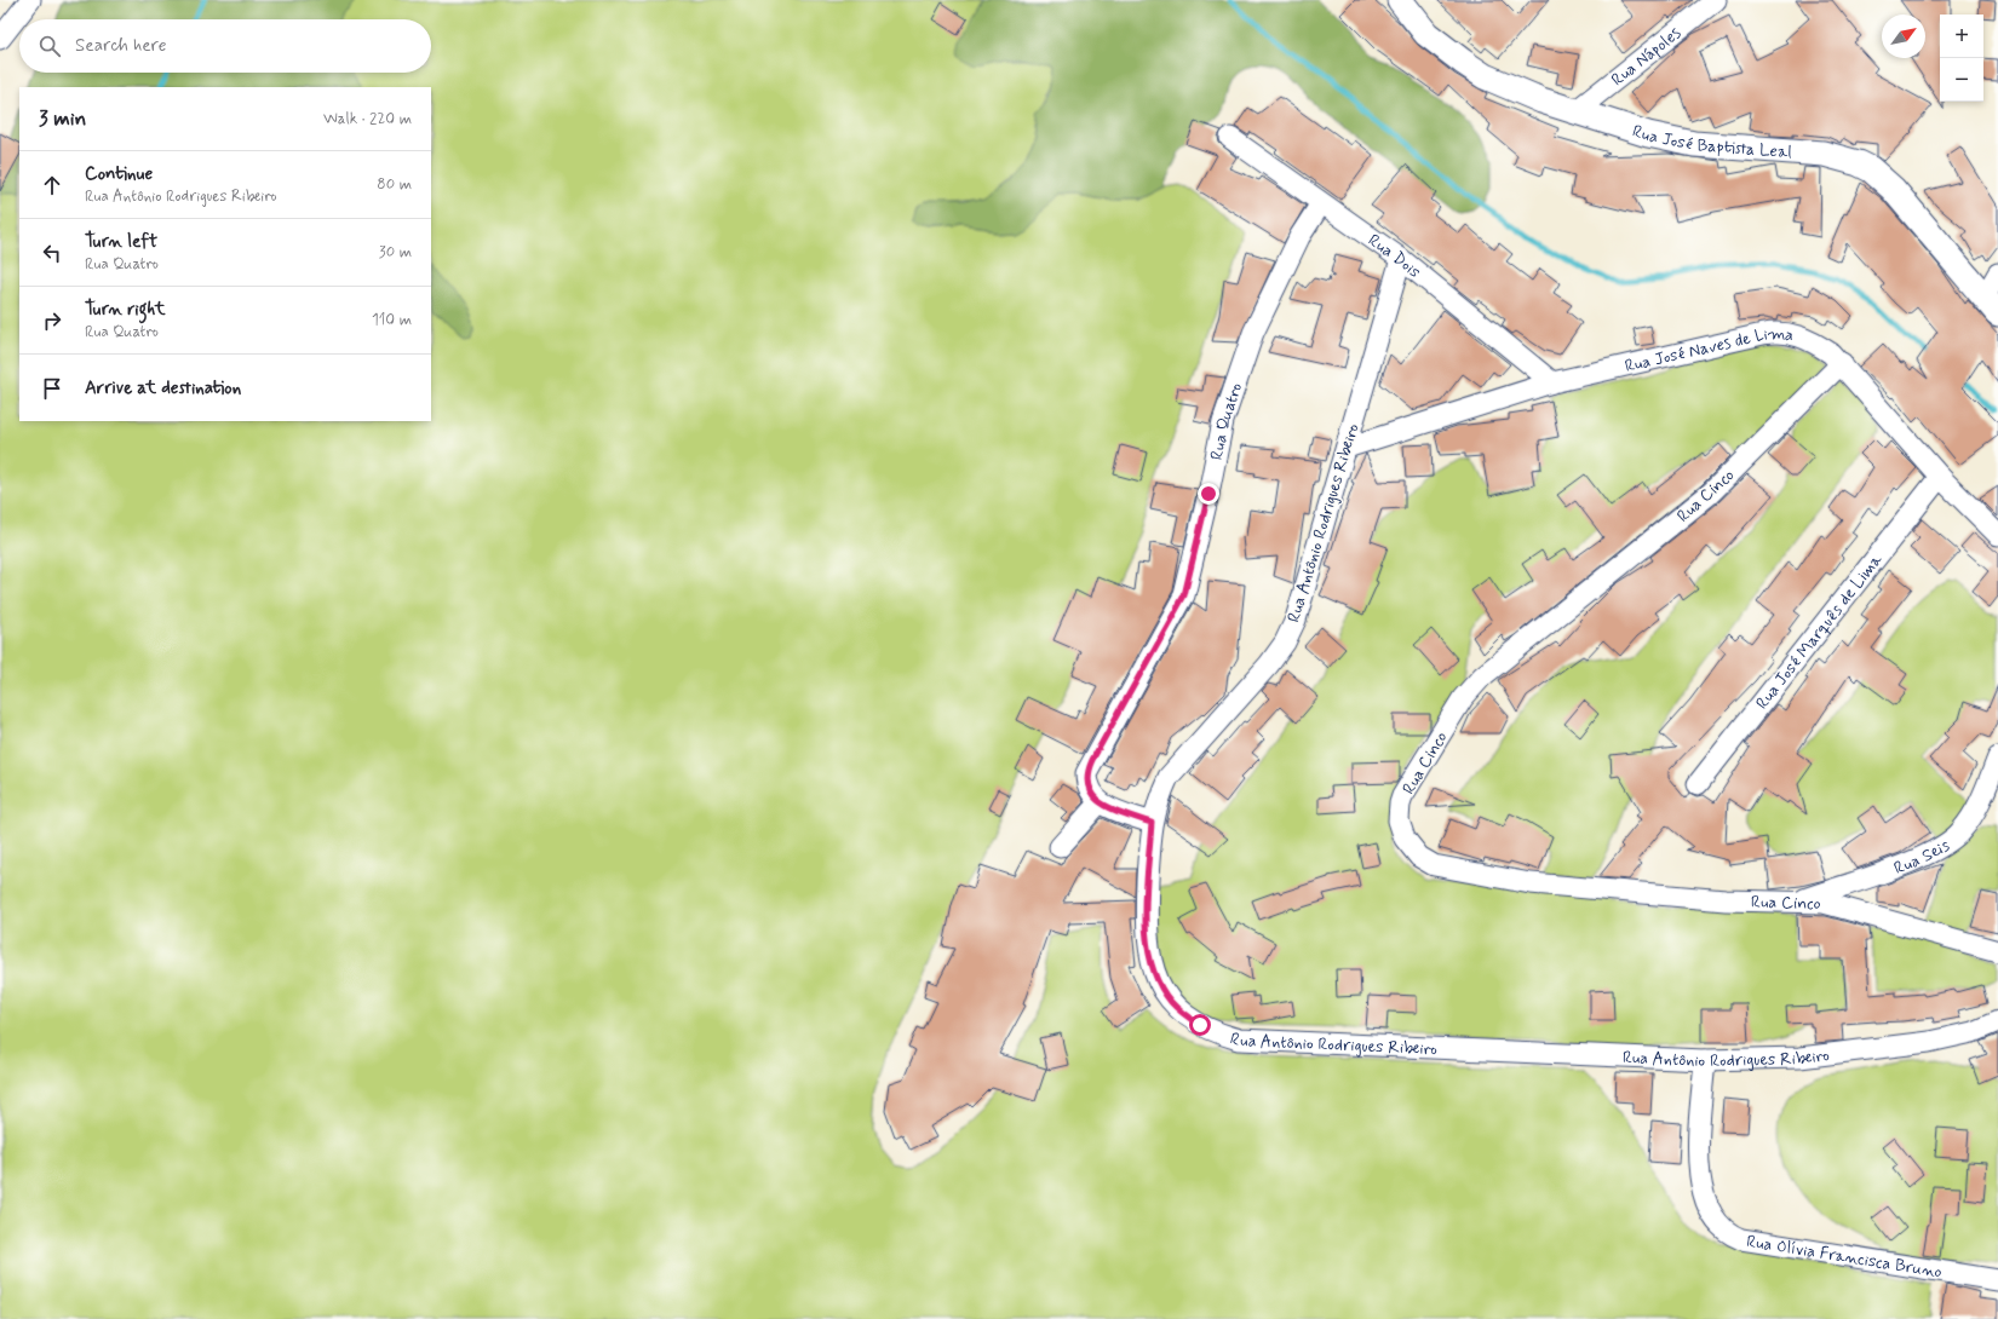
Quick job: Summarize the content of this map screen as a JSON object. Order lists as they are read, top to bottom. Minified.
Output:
{"streets":{"street":["Rua Nápoles","Rua José Baptista Leal","Rua Dois","Rua José Naves de Lima","Rua Quatro","Rua Cinco","Rua Antônio Rodrigues Ribeiro","Rua José Marquês de Lima","Rua Seis","Rua Olívia Francisca Bruno"]},"crossings":[["Rua Nápoles","Rua José Baptista Leal"],["Rua Dois","Rua José Naves de Lima"],["Rua Dois","Rua Quatro"],["Rua Dois","Rua Antônio Rodrigues Ribeiro"],["Rua José Naves de Lima","Rua Cinco"],["Rua José Naves de Lima","Rua Antônio Rodrigues Ribeiro"],["Rua José Naves de Lima","Rua José Marquês de Lima"],["Rua Cinco","Rua Seis"],["Rua Antônio Rodrigues Ribeiro","Rua Olívia Francisca Bruno"]],"north":"top right","page":{"map_buttons":["+","−"],"search":"Search here","heading":["3 min","Walk · 220 m"],"list":[["Continue","Rua Antônio Rodrigues Ribeiro","80 m"],["Turn left","Rua Quatro","30 m"],["Turn right","Rua Quatro","110 m"],"Arrive at destination"]}}
